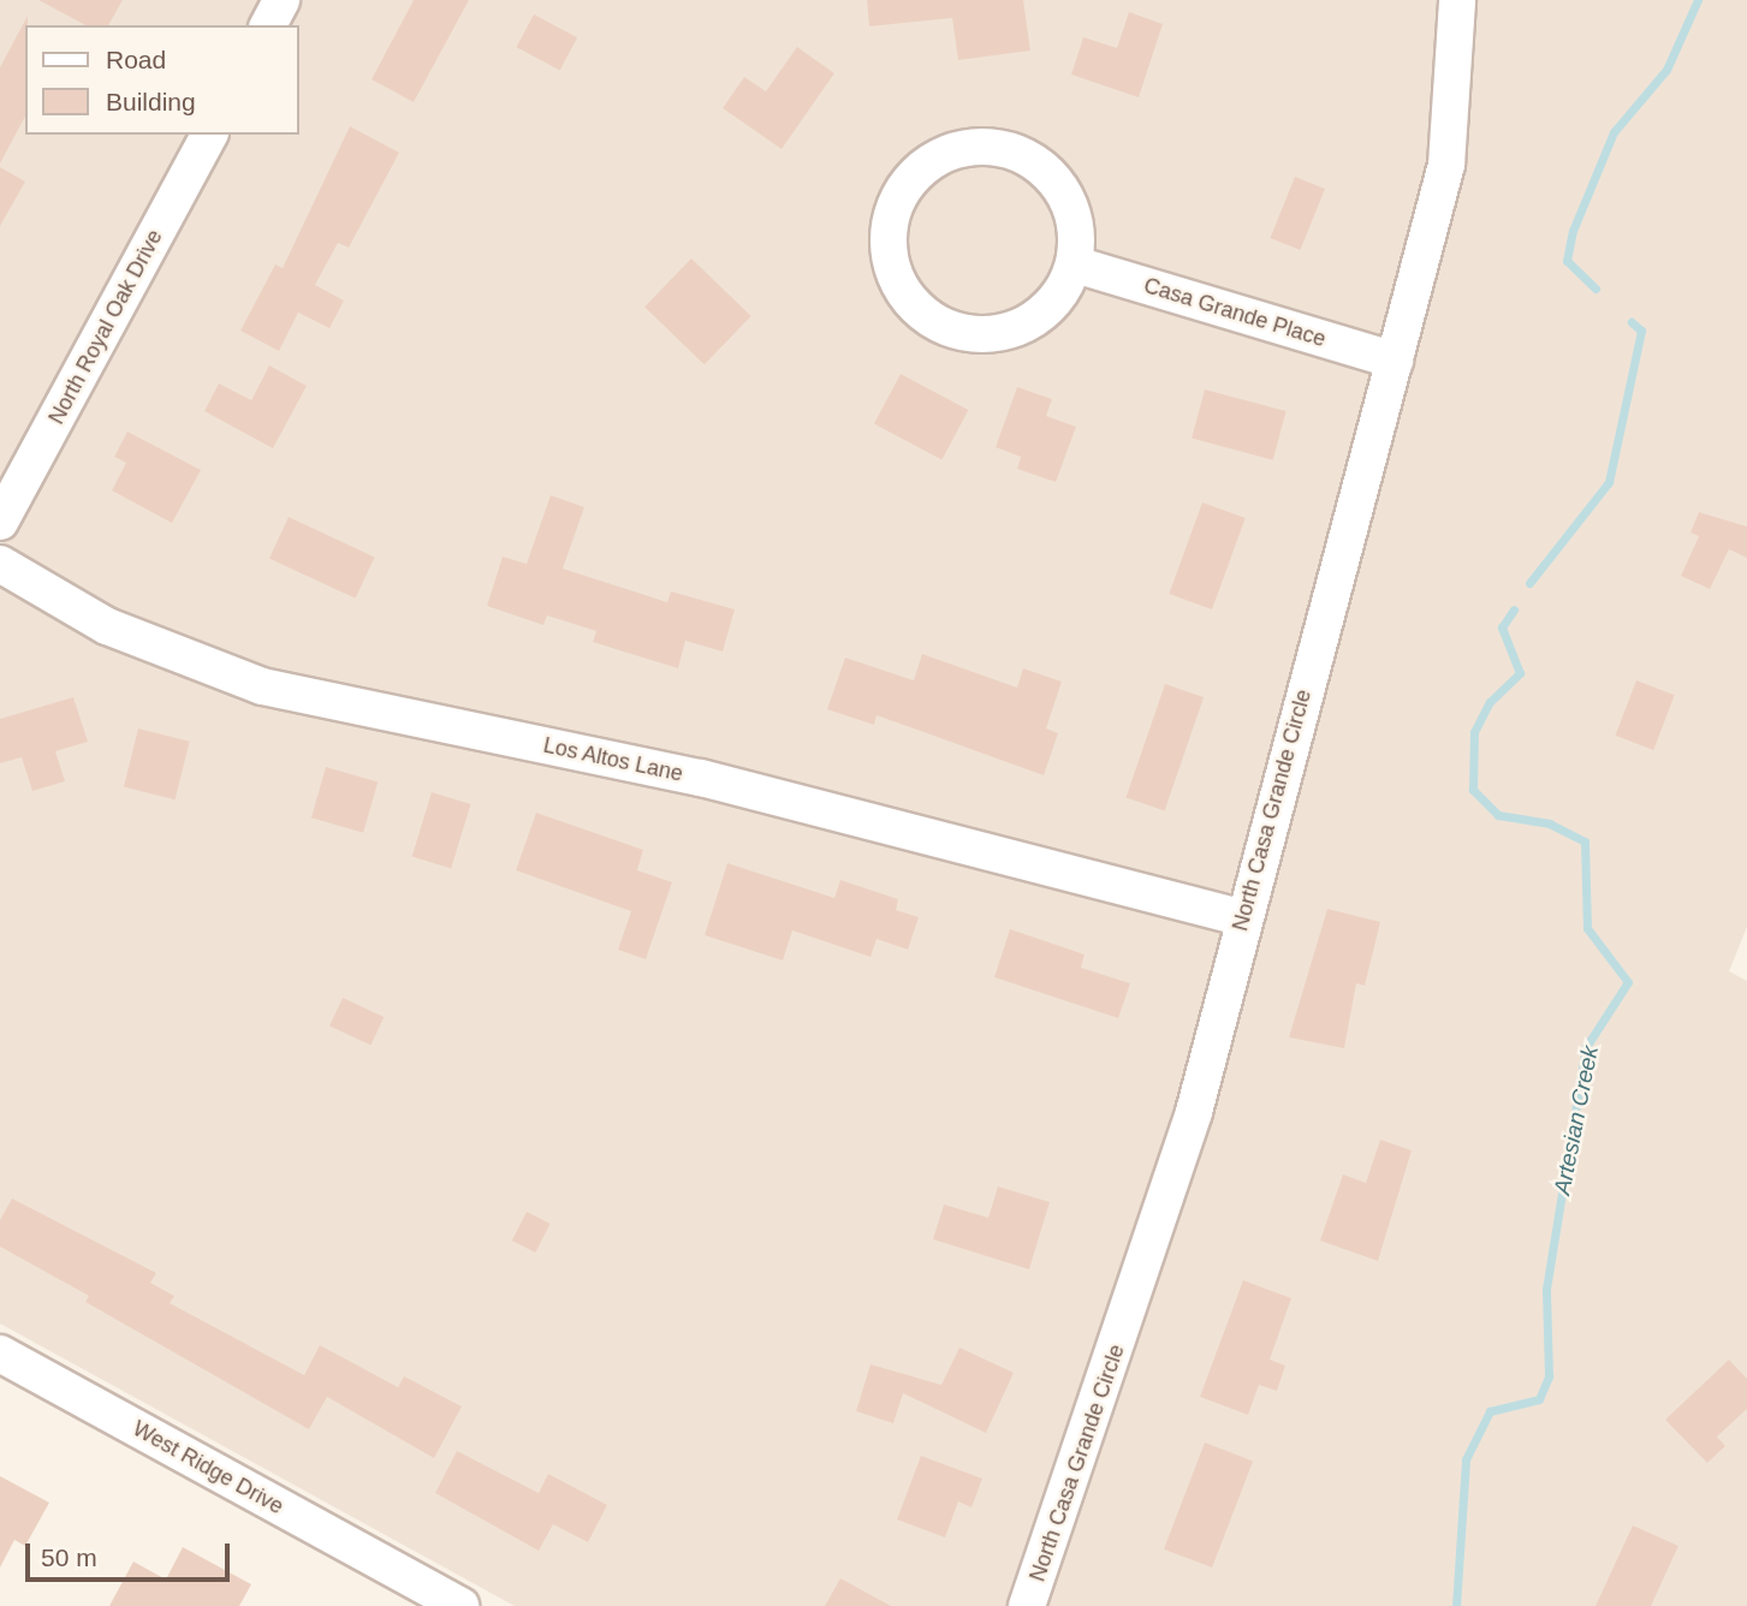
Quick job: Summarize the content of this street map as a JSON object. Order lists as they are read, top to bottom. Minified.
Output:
{"streets":{"street":["Casa Grande Place","North Royal Oak Drive","Los Altos Lane","North Casa Grande Circle","West Ridge Drive"]},"crossings":[["Casa Grande Place","North Casa Grande Circle"],["Los Altos Lane","North Casa Grande Circle"]],"water":["Artesian Creek"],"legend":["Road","Building"],"scale_bar":"50 m"}
